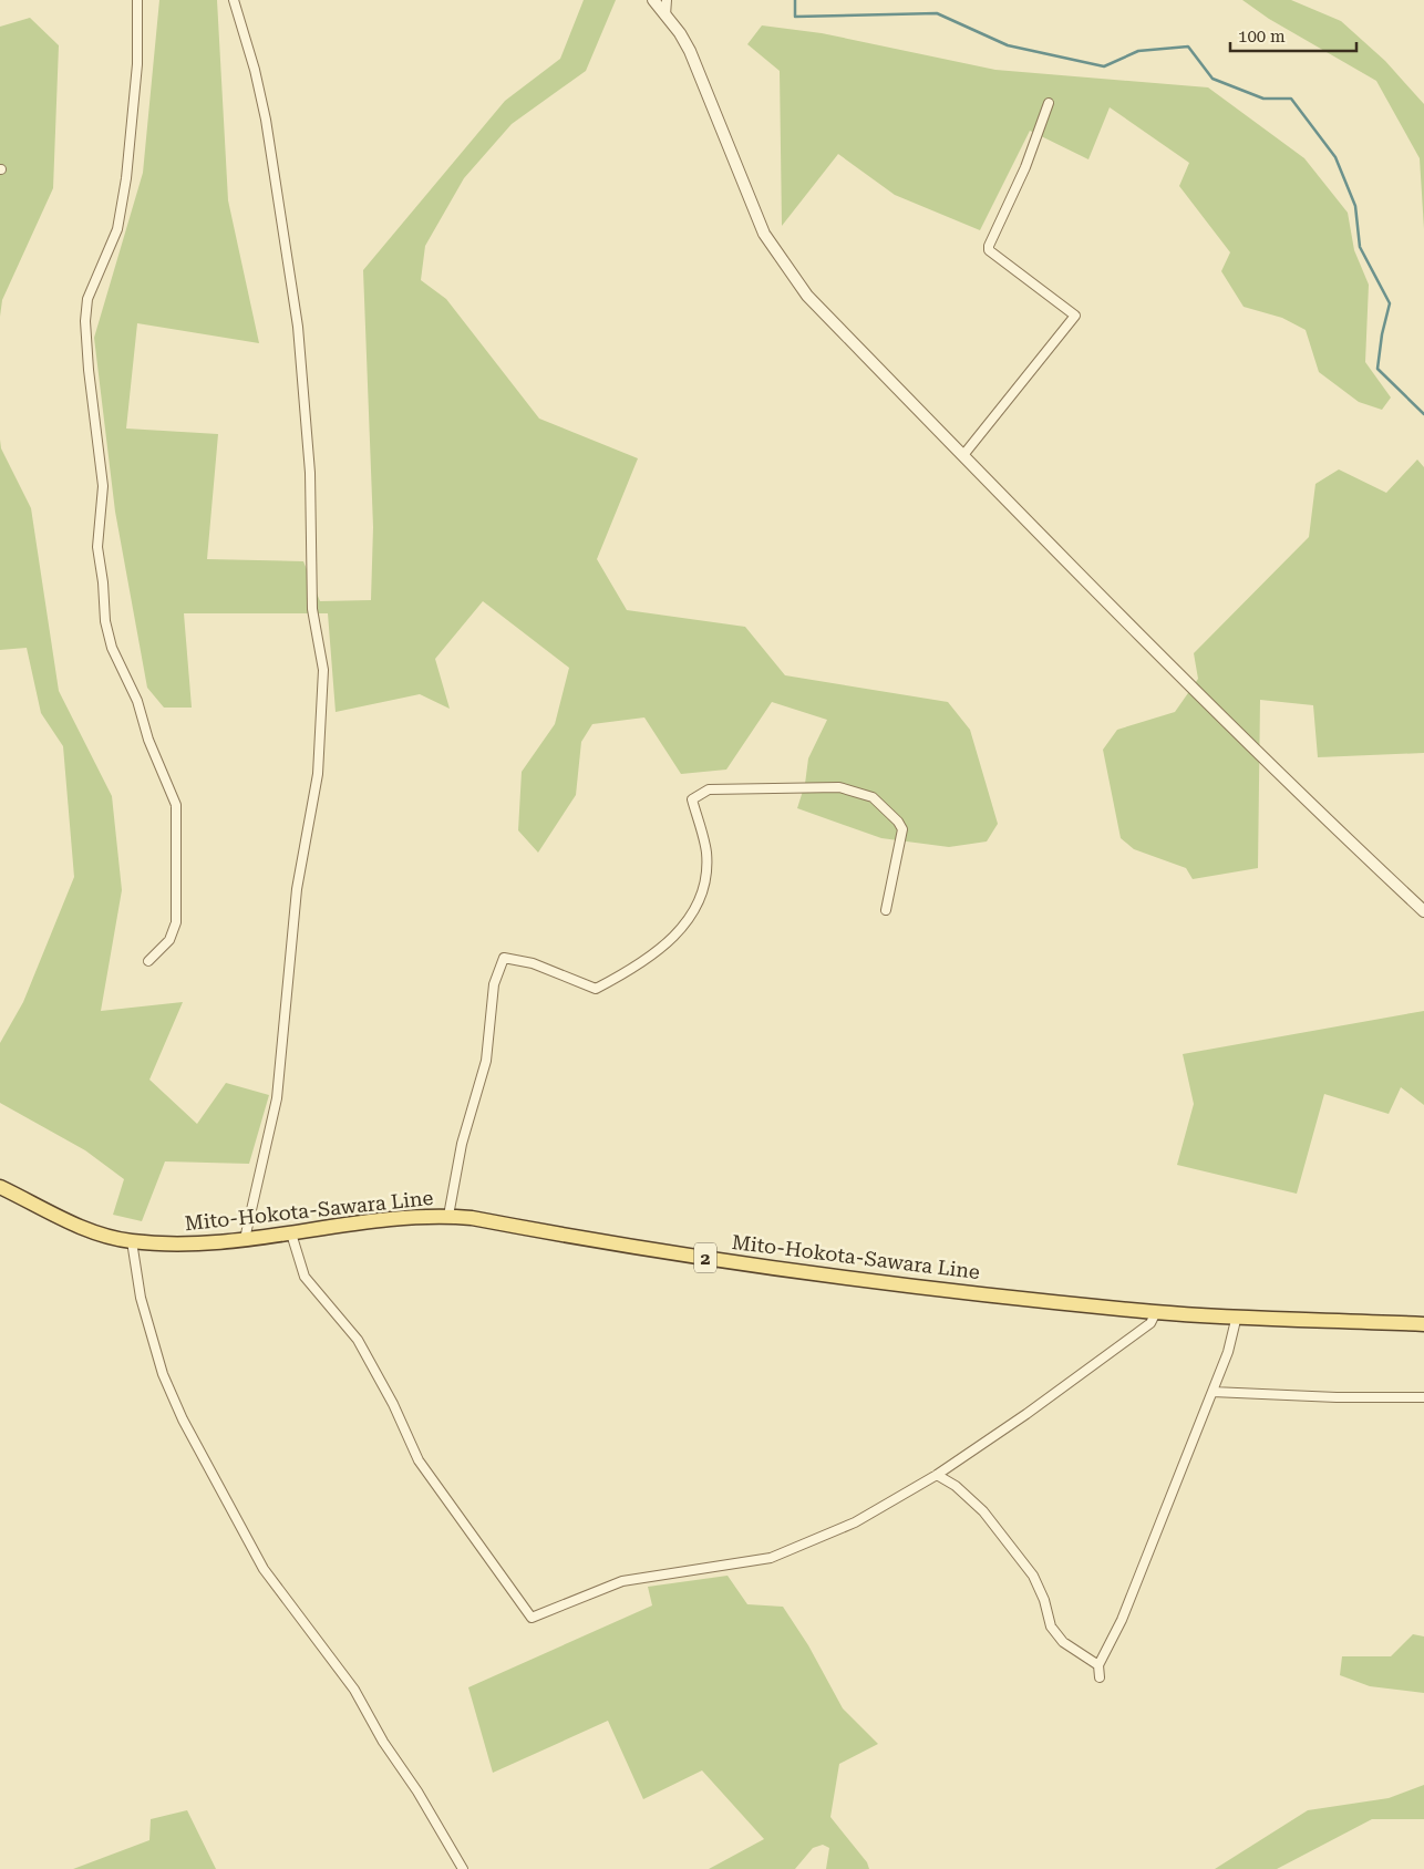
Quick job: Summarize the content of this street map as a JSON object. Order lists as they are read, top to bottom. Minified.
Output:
{"streets":{"main road":["Mito-Hokota-Sawara Line","2"]},"scale_bar":"100 m"}
